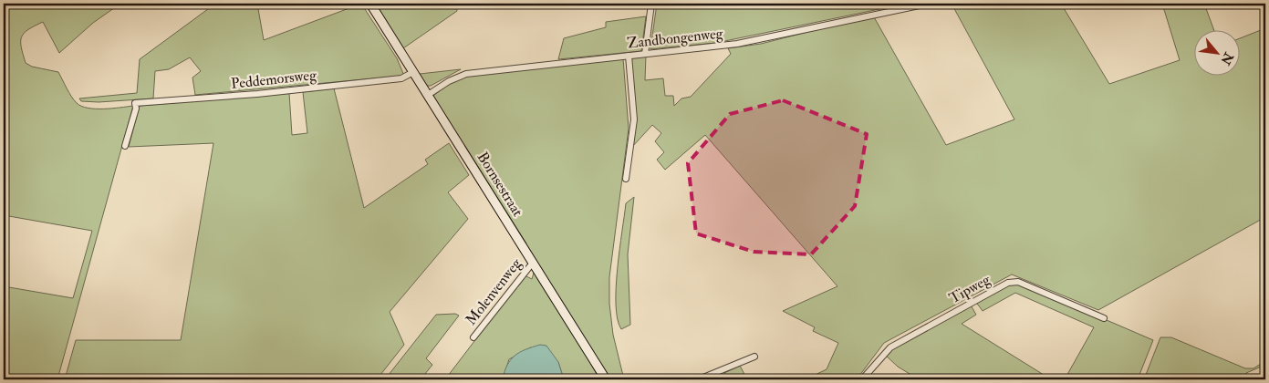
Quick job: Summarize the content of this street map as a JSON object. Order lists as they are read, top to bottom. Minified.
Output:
{"streets":{"street":["Zandbongenweg","Peddemorsweg","Bornsestraat","Tipweg","Molenvenweg"]},"crossings":[["Zandbongenweg","Bornsestraat"],["Peddemorsweg","Bornsestraat"],["Bornsestraat","Molenvenweg"]],"north":"bottom right"}
